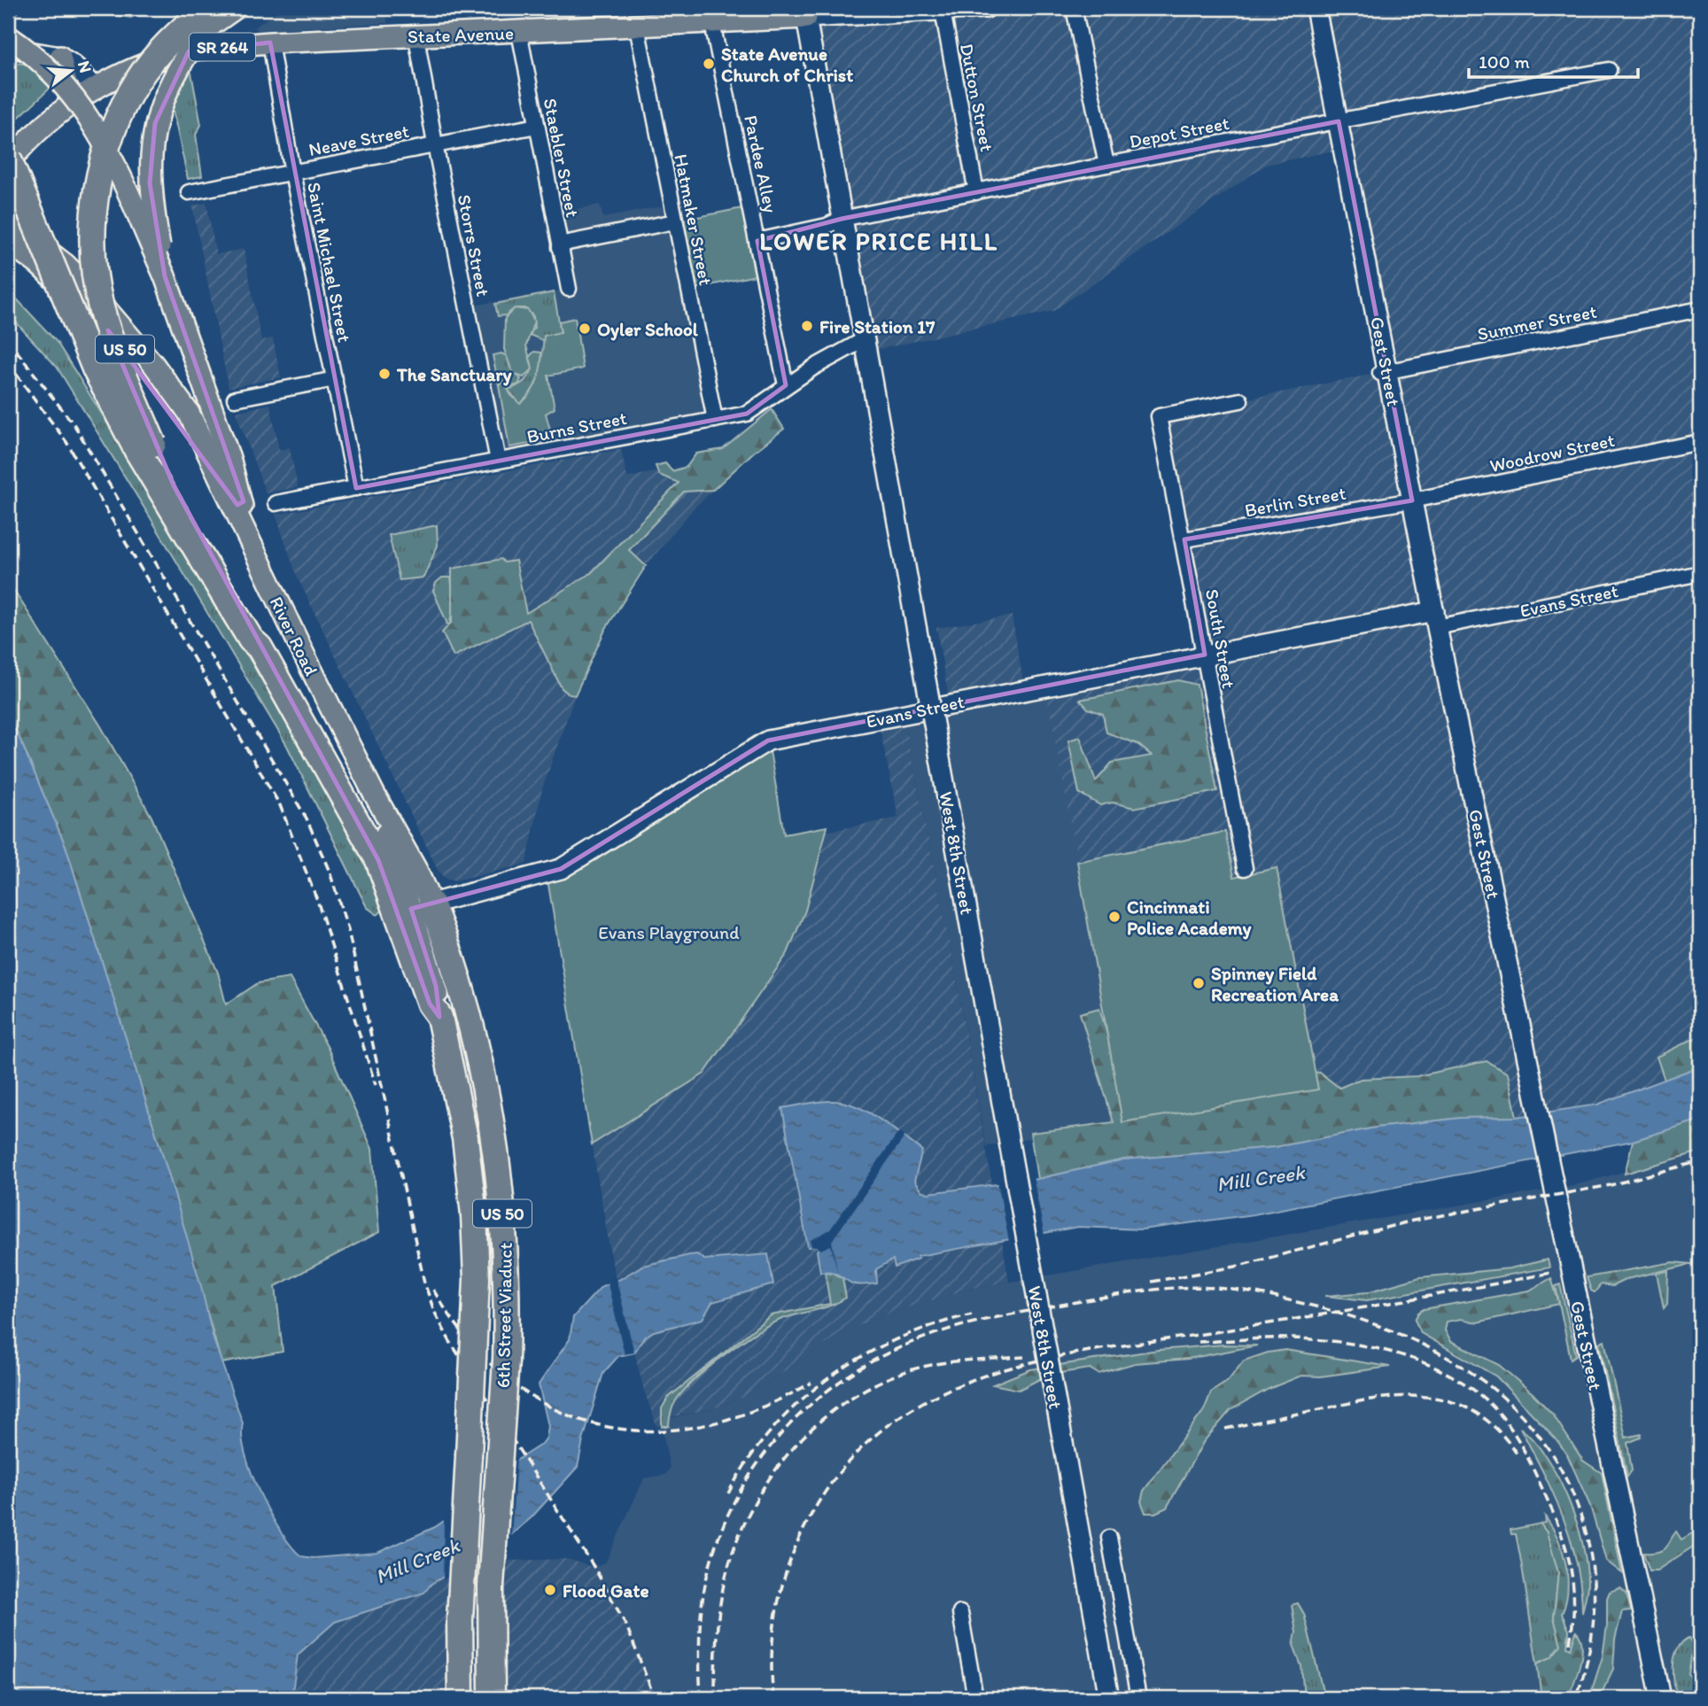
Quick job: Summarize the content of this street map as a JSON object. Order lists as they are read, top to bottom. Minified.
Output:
{"streets":{"highway":["US 50","6th Street Viaduct"],"main road":["State Avenue","SR 264","River Road"],"street":["Dutton Street","Depot Street","Neave Street","Staebler Street","Pardee Alley","Hatmaker Street","Storrs Street","Saint Michael Street","Summer Street","Gest Street","Burns Street","Woodrow Street","Berlin Street","Evans Street","South Street","West 8th Street"]},"crossings":[["State Avenue","Dutton Street"],["State Avenue","Staebler Street"],["State Avenue","Pardee Alley"],["State Avenue","Hatmaker Street"],["State Avenue","Storrs Street"],["State Avenue","Saint Michael Street"],["State Avenue","West 8th Street"],["Dutton Street","Depot Street"],["Depot Street","Pardee Alley"],["Depot Street","Gest Street"],["Depot Street","West 8th Street"],["Neave Street","Staebler Street"],["Neave Street","Storrs Street"],["Neave Street","Saint Michael Street"],["Pardee Alley","Burns Street"],["Hatmaker Street","Burns Street"],["Storrs Street","Burns Street"],["Saint Michael Street","Burns Street"],["Summer Street","Gest Street"],["Gest Street","Woodrow Street"],["Gest Street","Berlin Street"],["Gest Street","Evans Street"],["Burns Street","West 8th Street"],["Woodrow Street","Berlin Street"],["Berlin Street","South Street"],["Evans Street","River Road"],["Evans Street","South Street"],["Evans Street","6th Street Viaduct"],["River Road","6th Street Viaduct"]],"districts":["LOWER PRICE HILL"],"water":["Mill Creek"],"parks":["Evans Playground"],"places":["State Avenue Church of Christ","Fire Station 17","Oyler School","The Sanctuary","Cincinnati Police Academy","Spinney Field Recreation Area","Flood Gate"],"scale_bar":"100 m","north":"right"}
